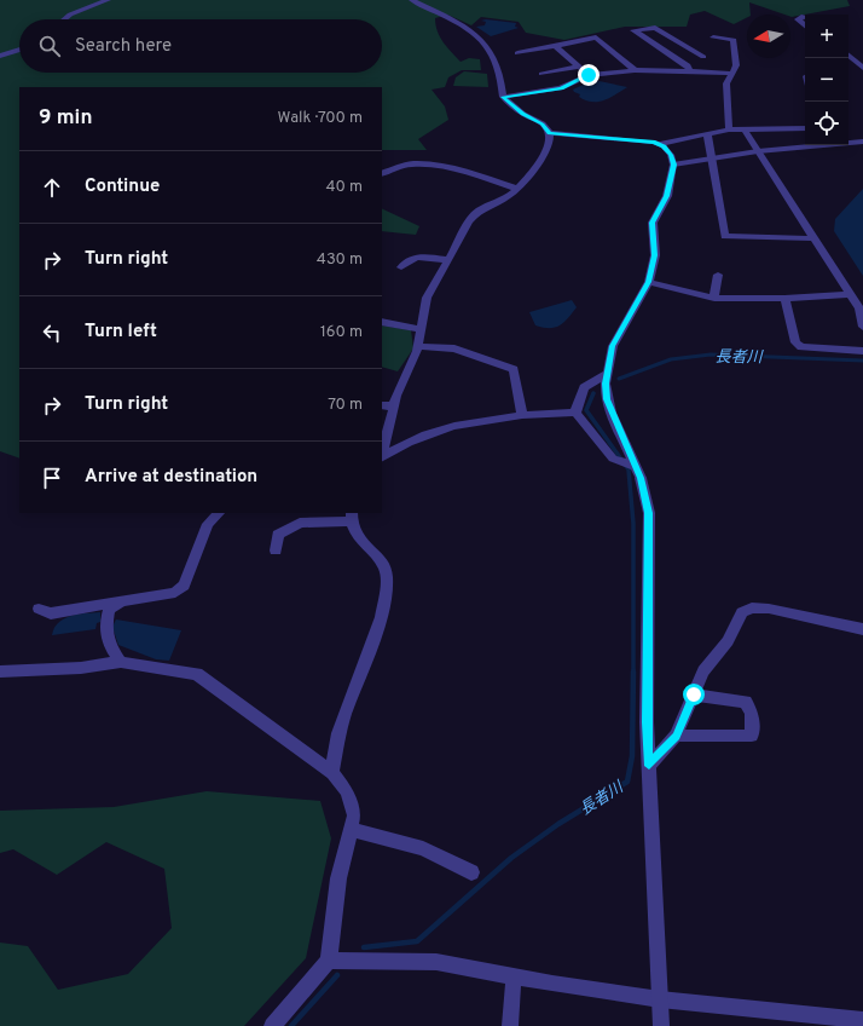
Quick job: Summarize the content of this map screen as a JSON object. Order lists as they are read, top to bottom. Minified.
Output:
{"water":["長者川"],"north":"left","page":{"map_buttons":["+","−"],"search":"Search here","heading":["9 min","Walk · 700 m"],"list":[["Continue","40 m"],["Turn right","430 m"],["Turn left","160 m"],["Turn right","70 m"],"Arrive at destination"]}}
